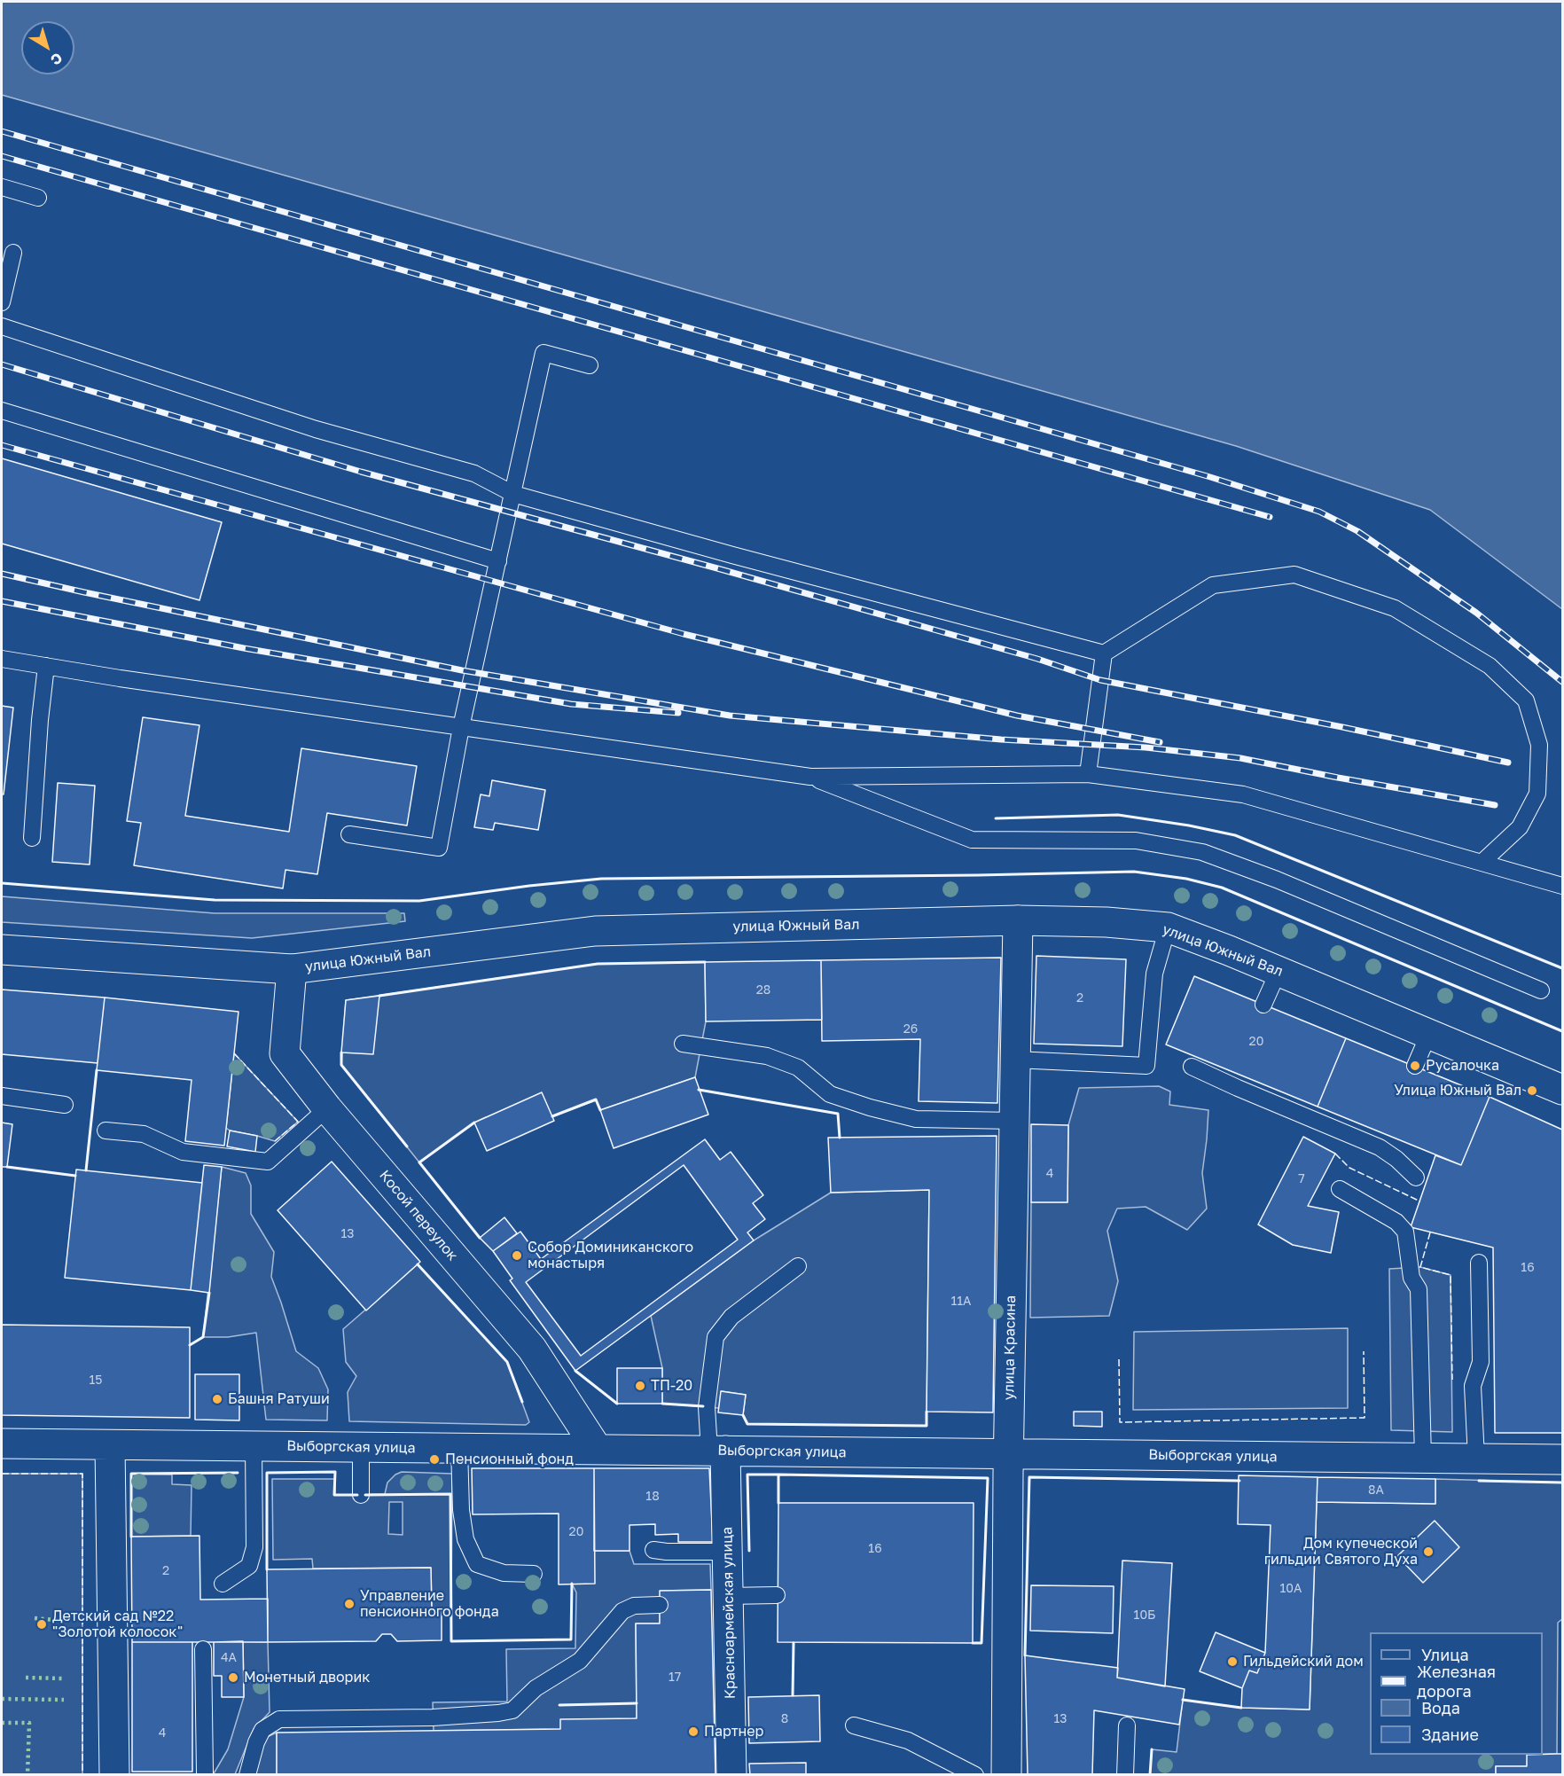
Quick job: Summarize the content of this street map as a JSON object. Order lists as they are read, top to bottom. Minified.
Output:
{"streets":{"street":["улица Южный Вал","Косой переулок","улица Красина","Выборгская улица","Красноармейская улица"]},"crossings":[["улица Южный Вал","Косой переулок"],["улица Южный Вал","улица Красина"],["Косой переулок","Выборгская улица"],["улица Красина","Выборгская улица"],["Выборгская улица","Красноармейская улица"]],"places":["Русалочка","Улица Южный Вал","Собор Доминиканского монастыря","ТП-20","Башня Ратуши","Пенсионный фонд","Дом купеческой гильдии Святого Духа","Управление пенсионного фонда","Детский сад №22 \"Золотой колосок\"","Гильдейский дом","Монетный дворик","Партнер"],"house_numbers":["28","2","26","20","4","7","13","16","11А","15","8А","18","20","16","2","10А","10Б","4А","17","8","13","4"],"legend":["Улица","Железная дорога","Вода","Здание"],"north":"bottom right"}
